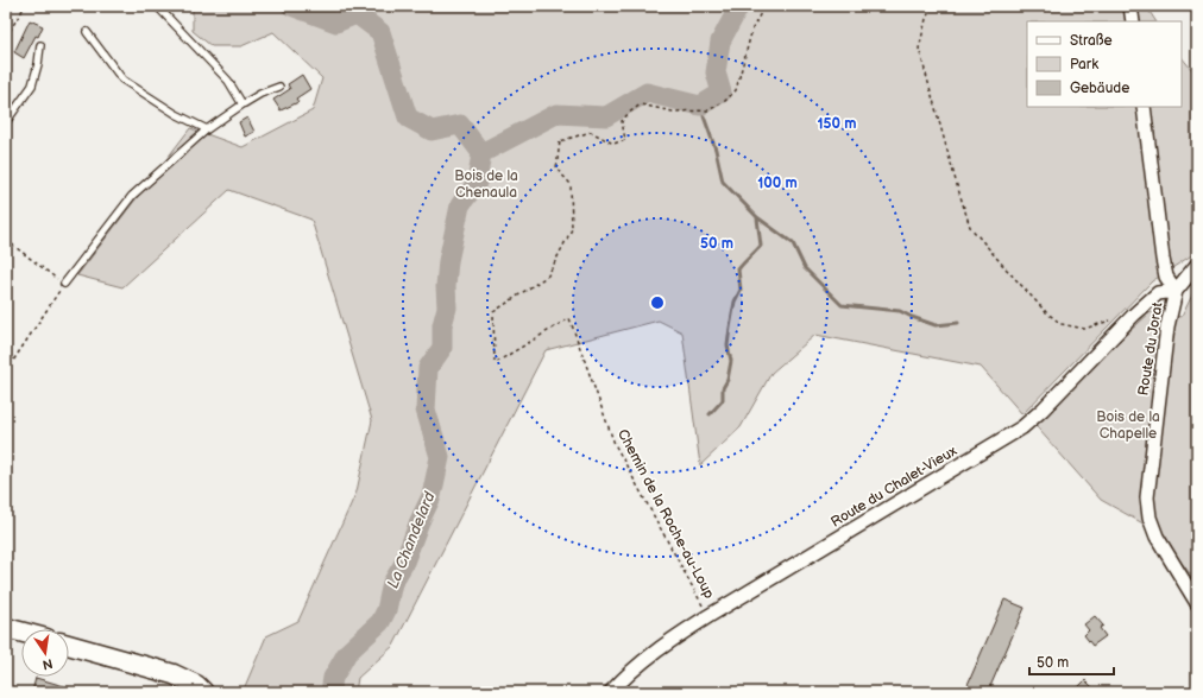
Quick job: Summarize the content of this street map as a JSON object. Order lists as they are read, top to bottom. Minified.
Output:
{"streets":{"street":["Route du Jorat","Route du Chalet-Vieux"],"path":["Chemin de la Roche-au-Loup"]},"crossings":[["Route du Jorat","Route du Chalet-Vieux"],["Route du Chalet-Vieux","Chemin de la Roche-au-Loup"]],"water":["La Chandelard"],"parks":["Bois de la Chenaula","Bois de la Chapelle"],"legend":["Straße","Park","Gebäude"],"scale_bar":"50 m","north":"bottom","rings":["150 m","100 m","50 m"]}
